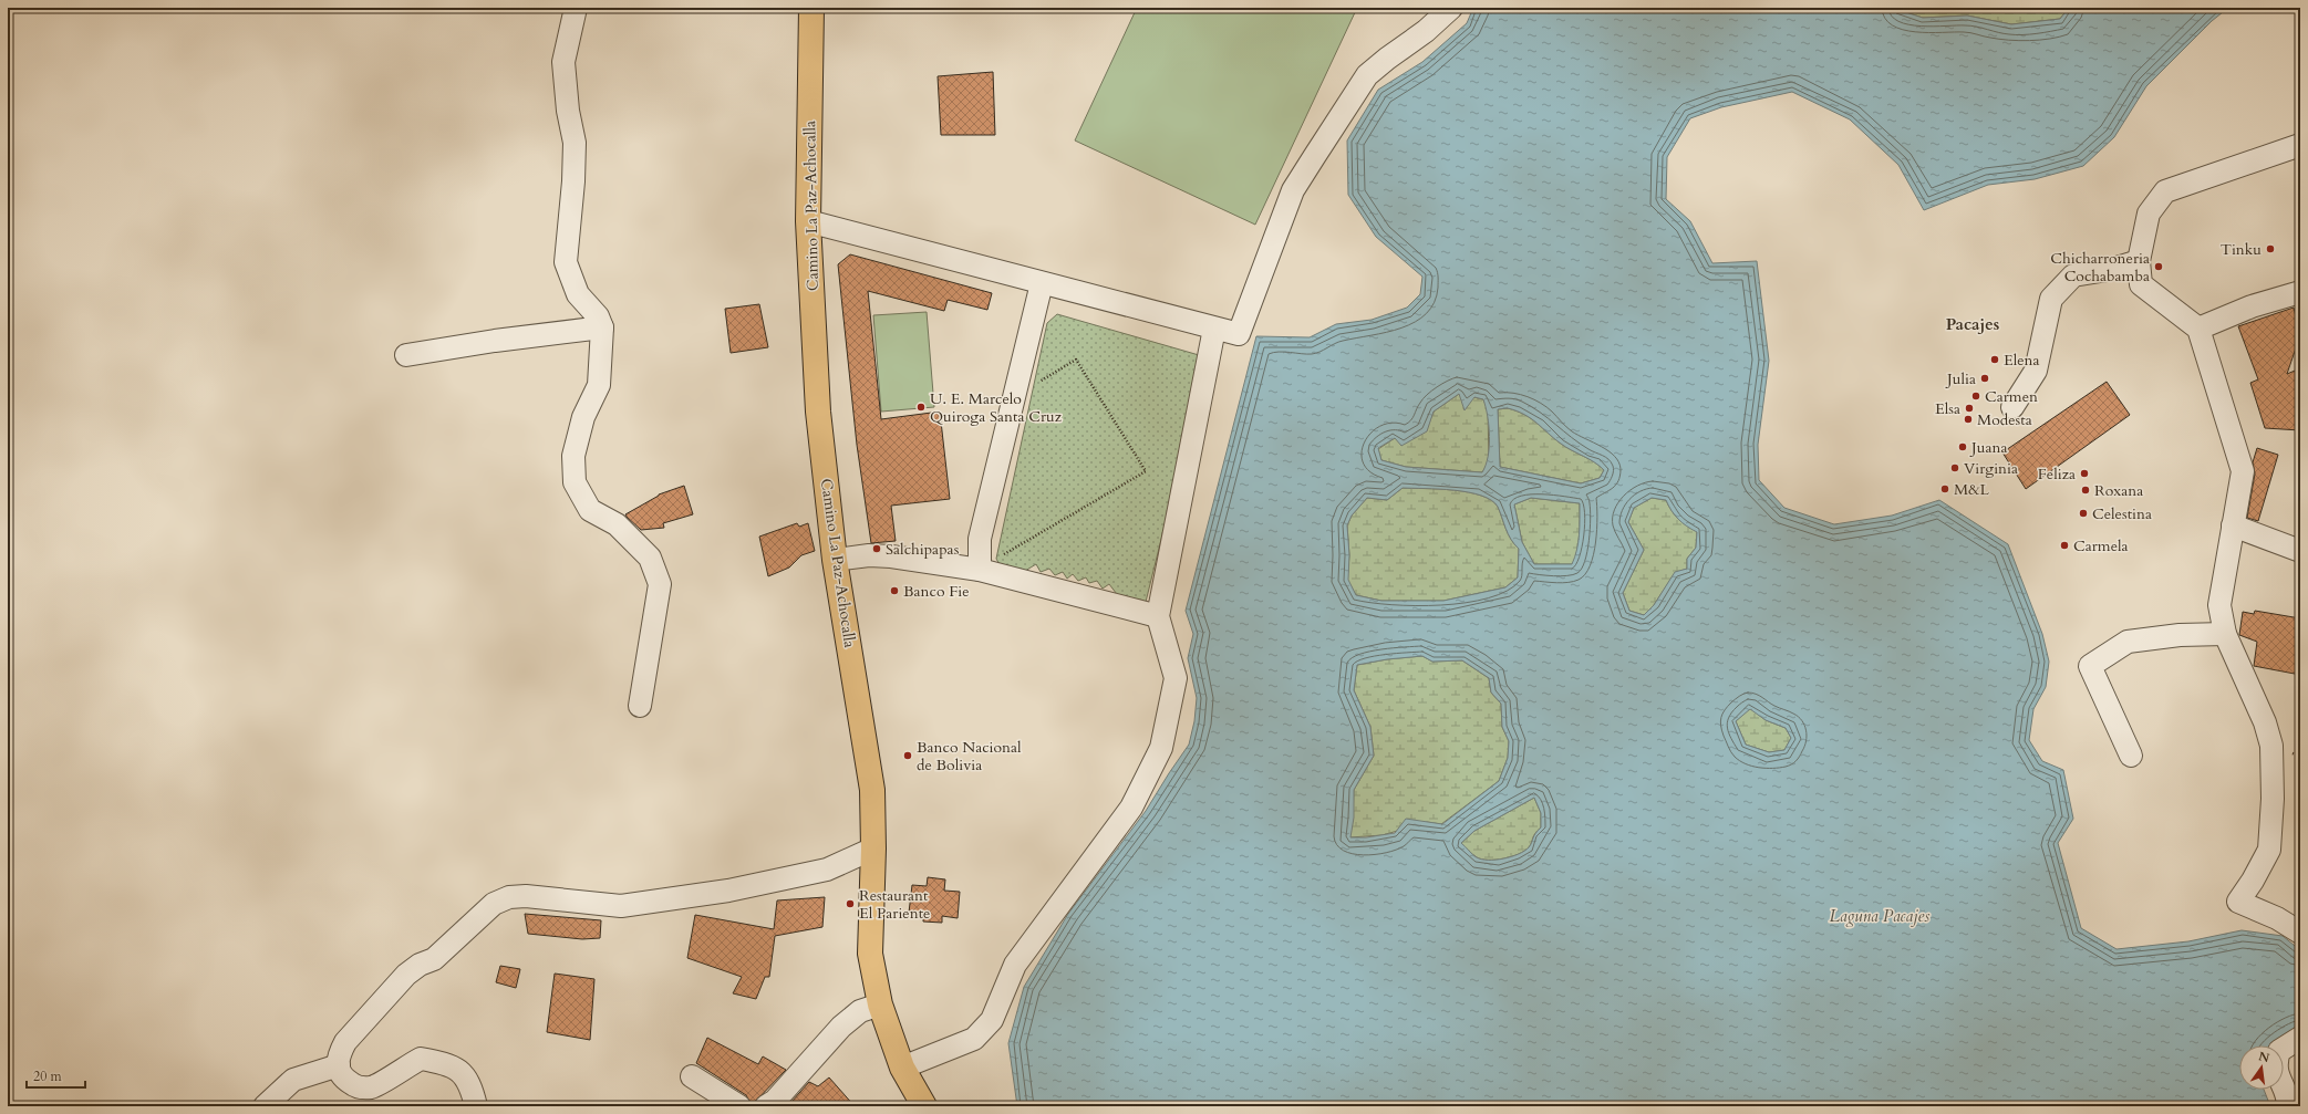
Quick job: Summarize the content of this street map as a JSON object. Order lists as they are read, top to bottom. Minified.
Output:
{"streets":{"main road":["Camino La Paz-Achocalla"]},"districts":["Pacajes"],"water":["Laguna Pacajes"],"places":["Tinku","Chicharroneria Cochabamba","Elena","Julia","Carmen","U. E. Marcelo Quiroga Santa Cruz","Elsa","Modesta","Juana","Virginia","Feliza","M&L","Roxana","Celestina","Carmela","Salchipapas","Banco Fie","Banco Nacional de Bolivia","Restaurant El Pariente"],"scale_bar":"20 m","north":"top"}
